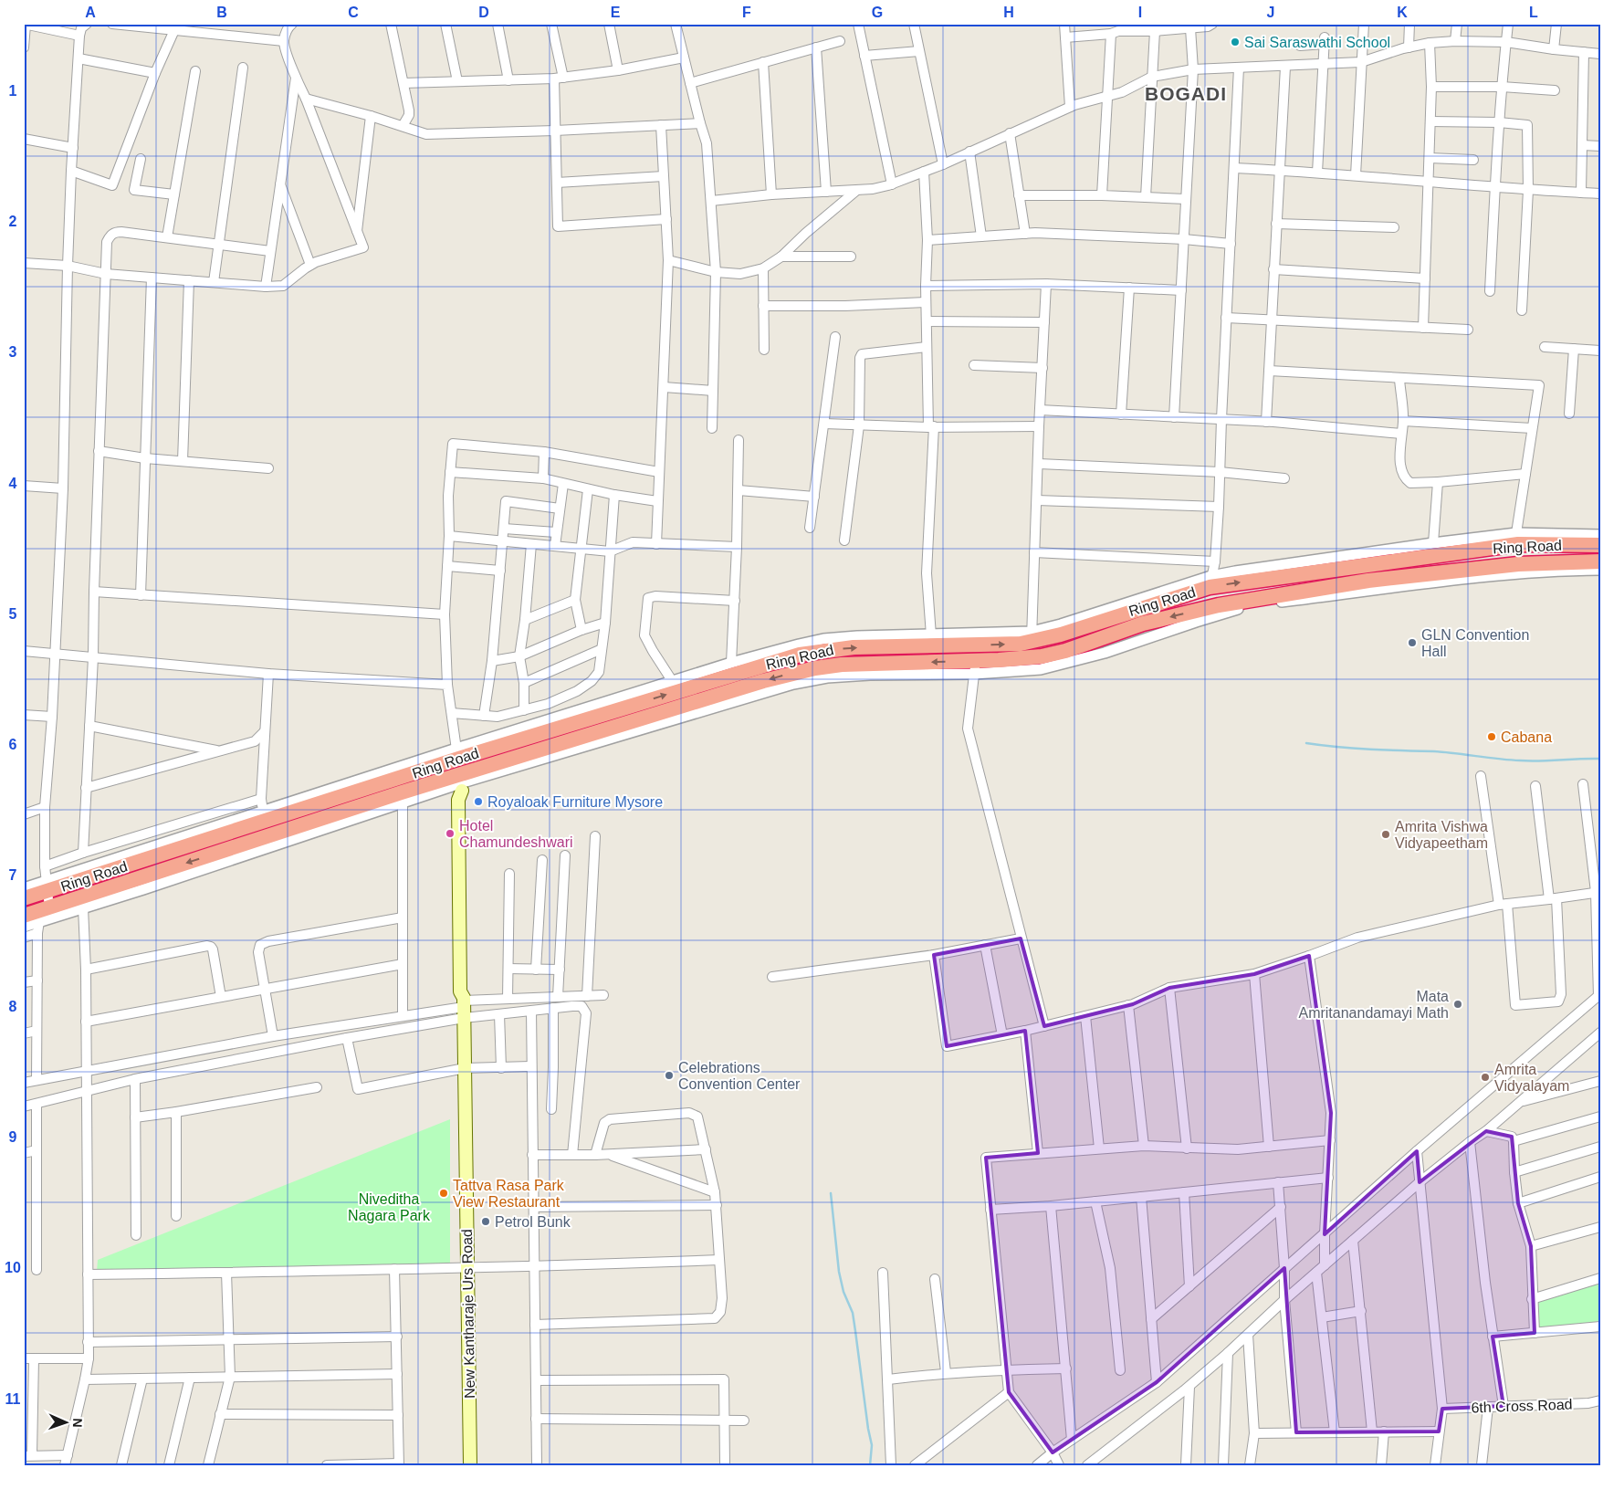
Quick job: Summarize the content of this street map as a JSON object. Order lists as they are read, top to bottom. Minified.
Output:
{"streets":{"highway":["Ring Road"],"main road":["New Kantharaje Urs Road"],"street":["6th Cross Road"]},"crossings":[["Ring Road","New Kantharaje Urs Road"]],"districts":["BOGADI"],"parks":["Niveditha Nagara Park"],"places":["Sai Saraswathi School","GLN Convention Hall","Cabana","Royaloak Furniture Mysore","Hotel Chamundeshwari","Amrita Vishwa Vidyapeetham","Mata Amritanandamayi Math","Celebrations Convention Center","Amrita Vidyalayam","Tattva Rasa Park View Restaurant","Petrol Bunk"],"north":"right","grid":{"columns":["A","B","C","D","E","F","G","H","I","J","K","L"],"rows":["1","2","3","4","5","6","7","8","9","10","11"]}}
